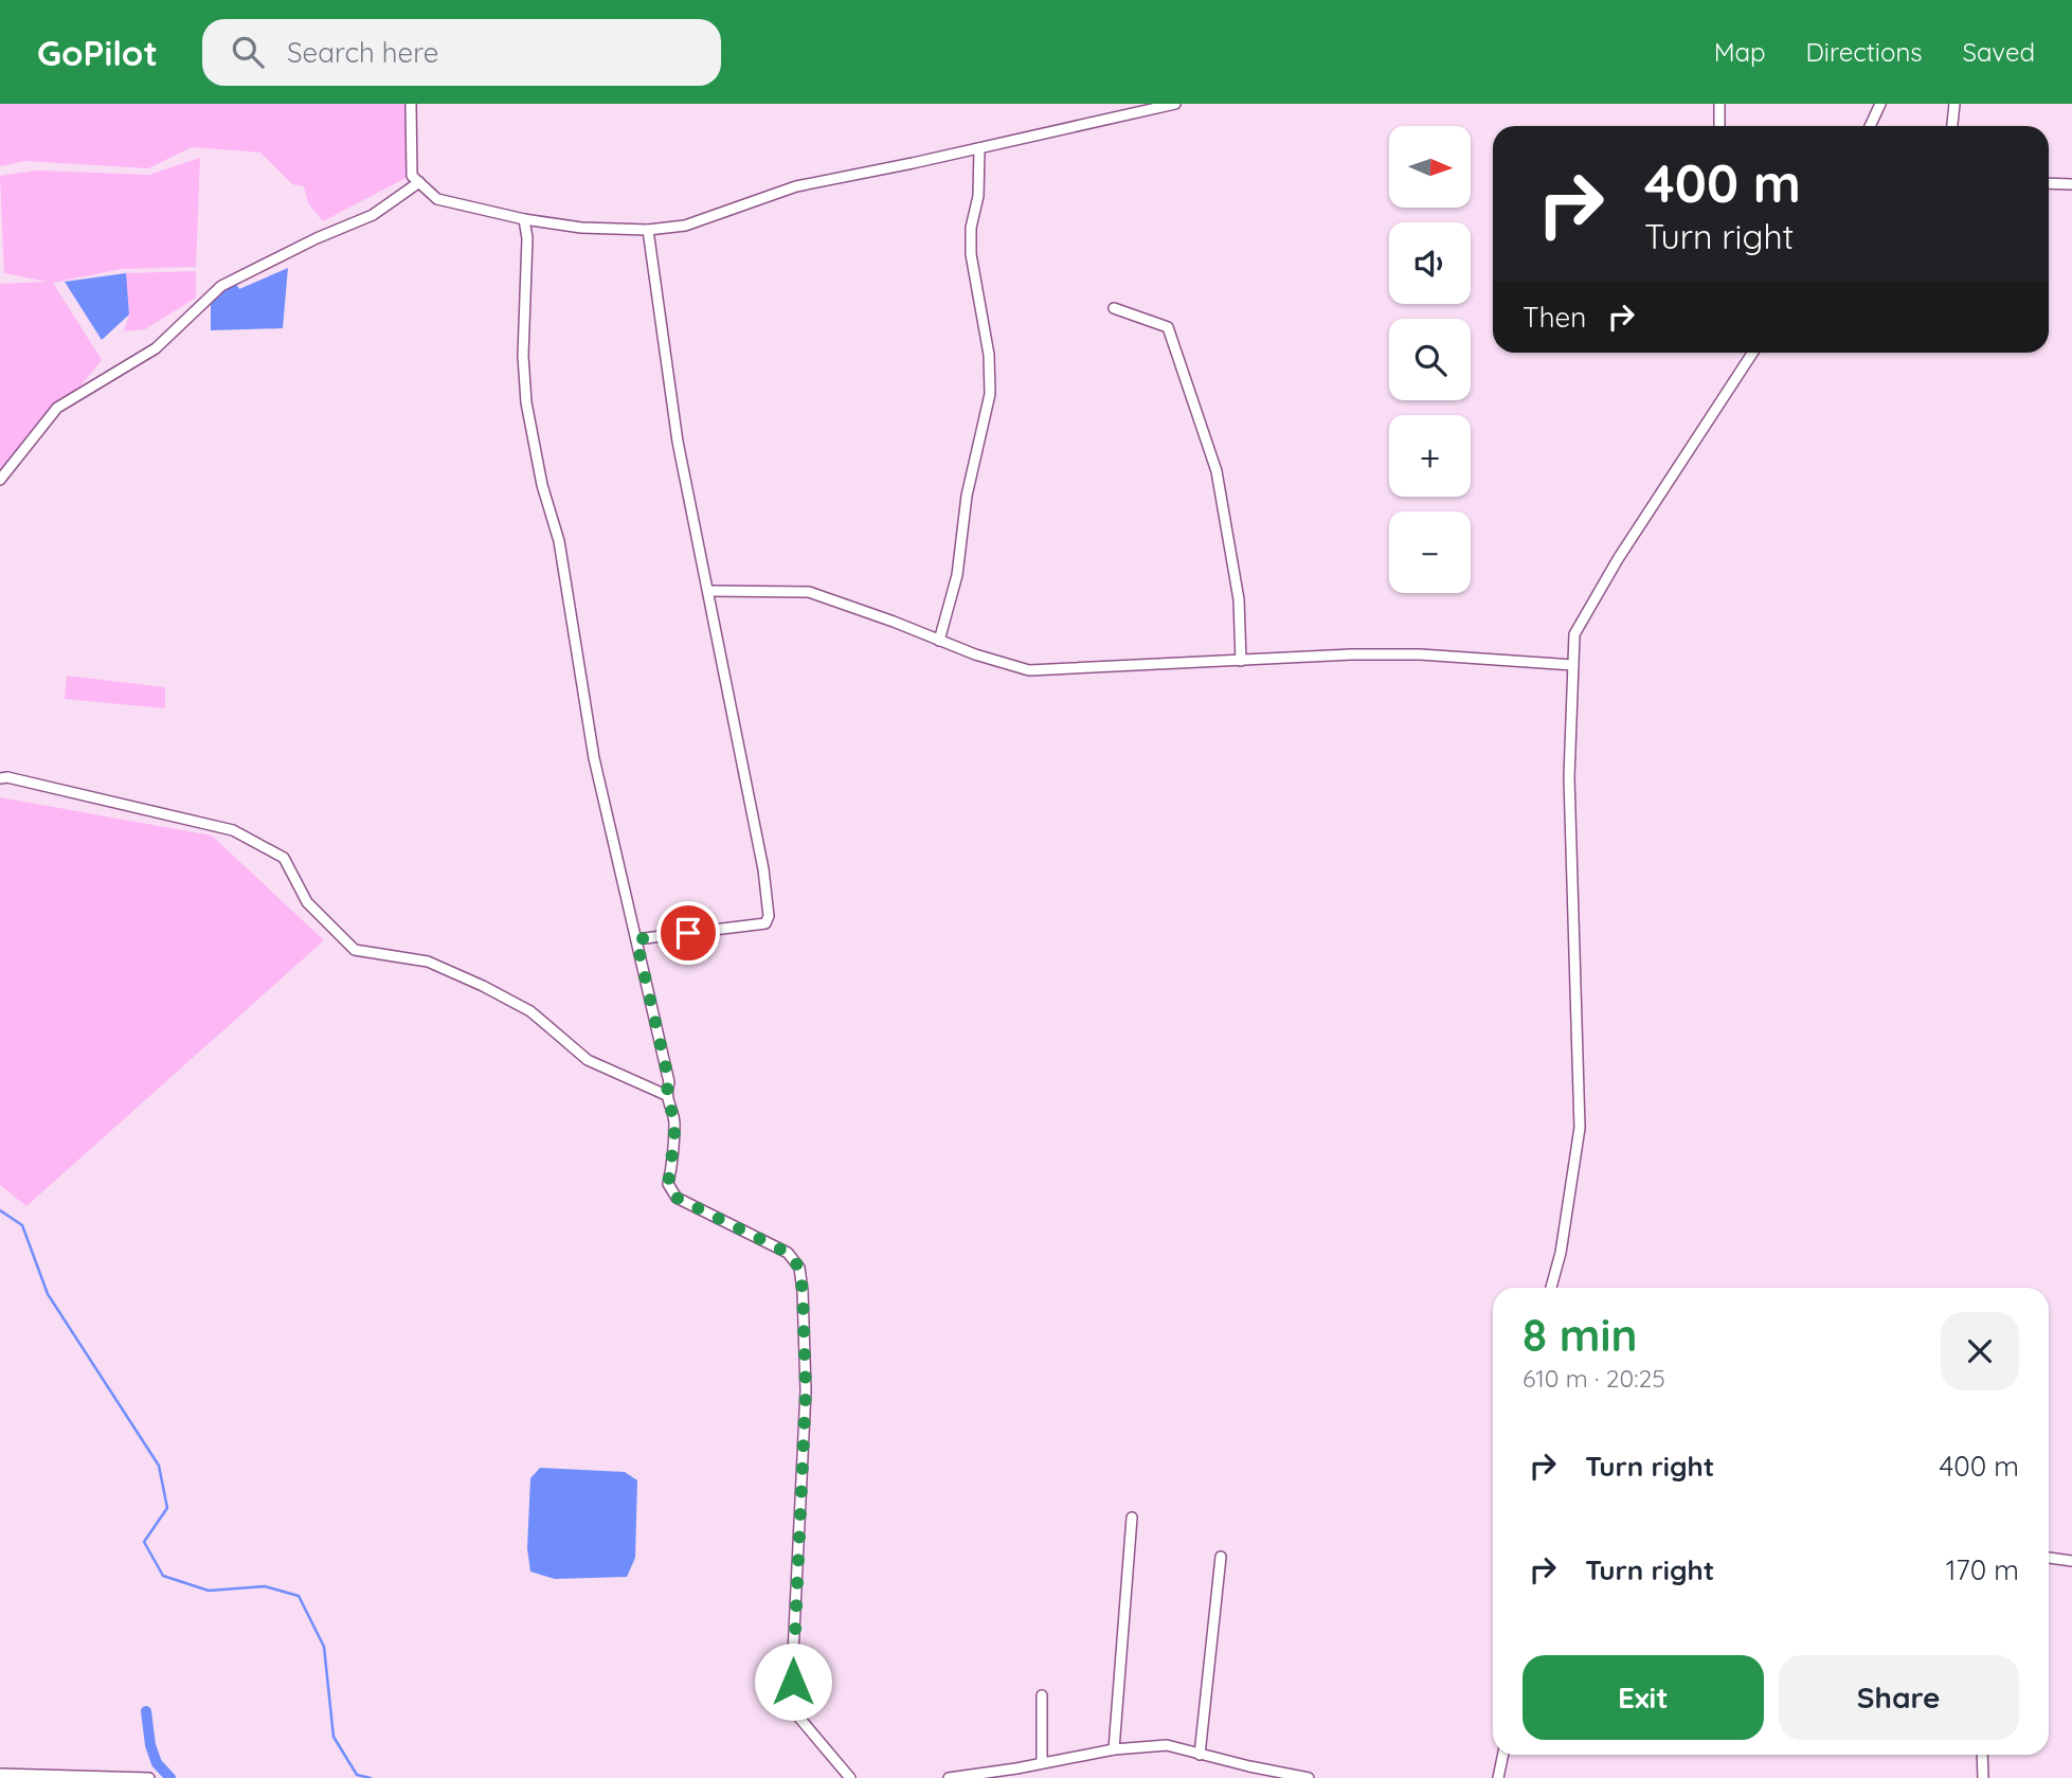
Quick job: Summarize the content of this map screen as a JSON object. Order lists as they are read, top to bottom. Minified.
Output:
{"north":"right","page":{"header":"GoPilot","search":"Search here","nav":["Map","Directions","Saved"],"map_buttons":["+","−"],"turn":["400 m","Turn right"],"then":"Then","heading":["8 min","610 m · 20:25"],"list":[{"name":"Turn right","value":"400 m"},{"name":"Turn right","value":"170 m"}],"buttons":["Exit","Share"]}}
